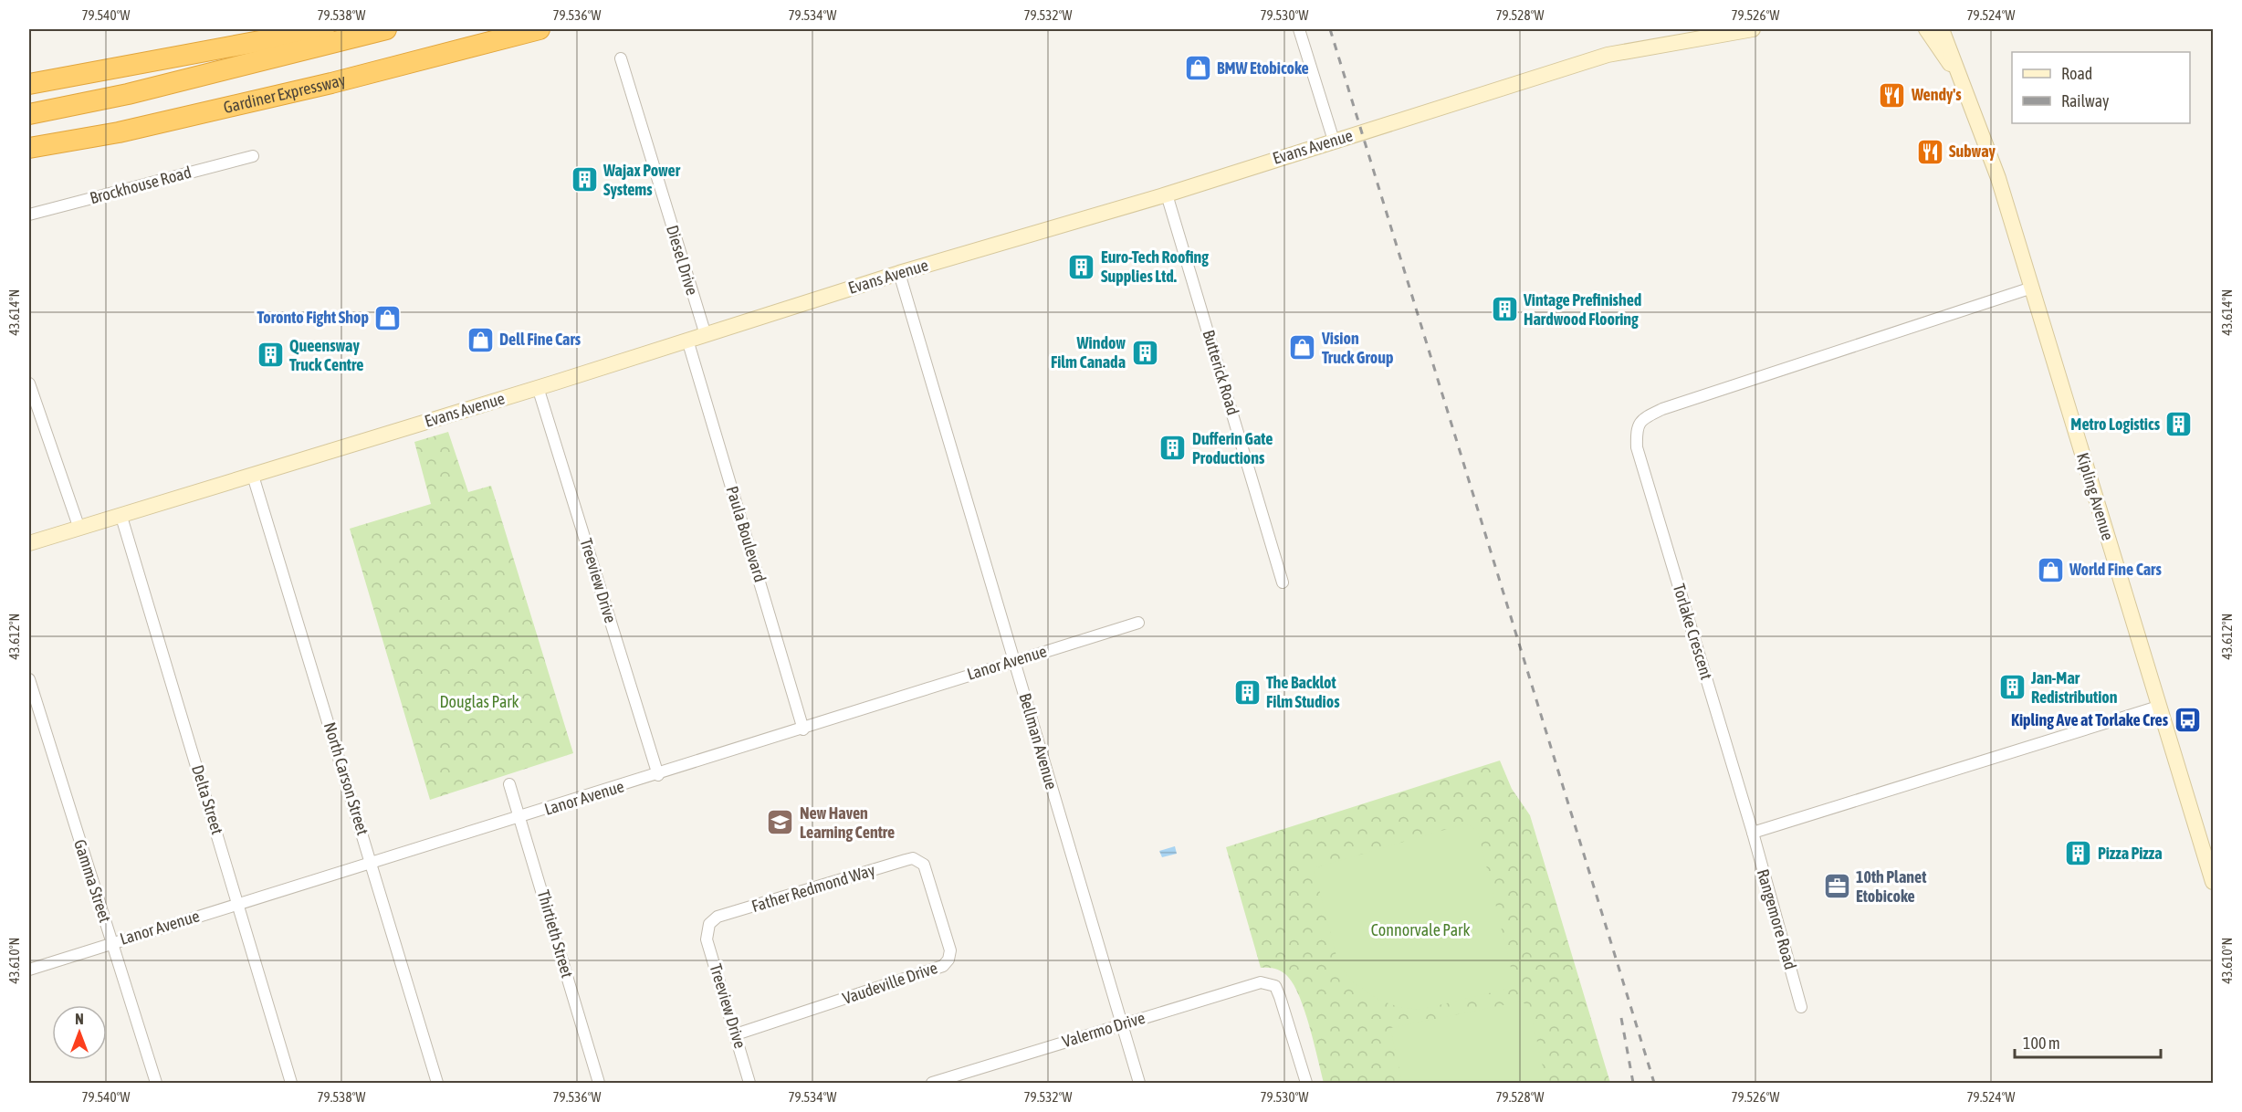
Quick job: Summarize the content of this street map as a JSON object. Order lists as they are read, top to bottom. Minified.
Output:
{"streets":{"highway":["Gardiner Expressway"],"main road":["Evans Avenue","Kipling Avenue"],"street":["Brockhouse Road","Diesel Drive","Butterick Road","Paula Boulevard","Treeview Drive","Torlake Crescent","Lanor Avenue","Bellman Avenue","North Carson Street","Delta Street","Gamma Street","Father Redmond Way","Rangemore Road","Thirtieth Street","Vaudeville Drive","Valermo Drive"]},"crossings":[["Evans Avenue","Diesel Drive"],["Evans Avenue","Butterick Road"],["Evans Avenue","Paula Boulevard"],["Evans Avenue","Treeview Drive"],["Evans Avenue","Bellman Avenue"],["Evans Avenue","North Carson Street"],["Evans Avenue","Delta Street"],["Kipling Avenue","Torlake Crescent"],["Paula Boulevard","Lanor Avenue"],["Treeview Drive","Lanor Avenue"],["Treeview Drive","Father Redmond Way"],["Treeview Drive","Vaudeville Drive"],["Torlake Crescent","Rangemore Road"],["Lanor Avenue","Bellman Avenue"],["Lanor Avenue","North Carson Street"],["Lanor Avenue","Delta Street"],["Lanor Avenue","Gamma Street"],["Lanor Avenue","Thirtieth Street"],["Bellman Avenue","Valermo Drive"],["Father Redmond Way","Vaudeville Drive"]],"parks":["Douglas Park","Connorvale Park"],"places":{"shop":["BMW Etobicoke","Toronto Fight Shop","Dell Fine Cars","Vision Truck Group","World Fine Cars"],"restaurant":["Wendy's","Subway"],"building":["Wajax Power Systems","Euro-Tech Roofing Supplies Ltd.","Vintage Prefinished Hardwood Flooring","Window Film Canada","Queensway Truck Centre","Metro Logistics","Dufferin Gate Productions","Jan-Mar Redistribution","The Backlot Film Studios","Pizza Pizza"],"bus stop":["Kipling Ave at Torlake Cres"],"school or university":["New Haven Learning Centre"],"office":["10th Planet Etobicoke"]},"legend":["Road","Railway"],"scale_bar":"100 m","north":"top","coordinates":["79.540°W","79.538°W","79.536°W","79.534°W","79.532°W","79.530°W","79.528°W","79.526°W","79.524°W","43.614°N","43.612°N","43.610°N"]}
